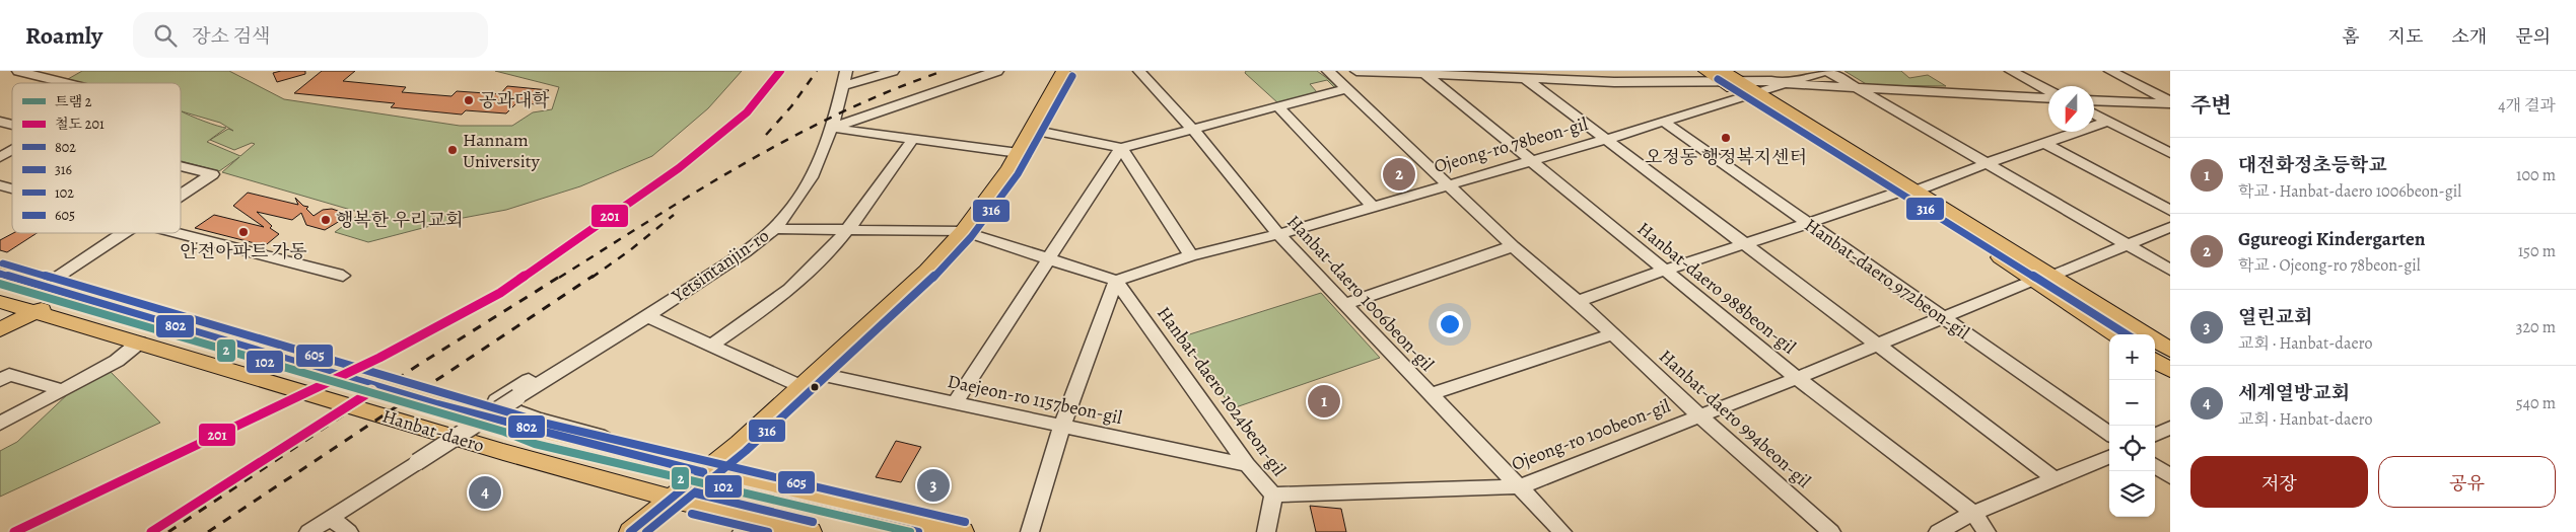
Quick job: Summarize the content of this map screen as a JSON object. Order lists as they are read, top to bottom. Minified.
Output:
{"streets":{"main road":["Hanbat-daero"],"street":["Ojeong-ro 78beon-gil","Yetsintanjin-ro","Hanbat-daero 972beon-gil","Hanbat-daero 988beon-gil","Hanbat-daero 1006beon-gil","Hanbat-daero 1024beon-gil","Daejeon-ro 1157beon-gil","Hanbat-daero 994beon-gil","Ojeong-ro 100beon-gil"]},"crossings":[["Ojeong-ro 78beon-gil","Hanbat-daero 972beon-gil"],["Ojeong-ro 78beon-gil","Hanbat-daero 988beon-gil"],["Ojeong-ro 78beon-gil","Hanbat-daero 1006beon-gil"],["Ojeong-ro 78beon-gil","Hanbat-daero 1024beon-gil"],["Ojeong-ro 78beon-gil","Hanbat-daero 994beon-gil"],["Ojeong-ro 78beon-gil","Ojeong-ro 100beon-gil"],["Hanbat-daero 972beon-gil","Ojeong-ro 100beon-gil"],["Hanbat-daero 988beon-gil","Ojeong-ro 100beon-gil"],["Hanbat-daero 1006beon-gil","Ojeong-ro 100beon-gil"],["Hanbat-daero 1024beon-gil","Daejeon-ro 1157beon-gil"],["Hanbat-daero 1024beon-gil","Ojeong-ro 100beon-gil"],["Hanbat-daero 994beon-gil","Ojeong-ro 100beon-gil"]],"places":["공과대학","오정동 행정복지센터","Hannam University","행복한 우리교회","안전아파트 가동"],"lines":["rail line 201","transit line 316","transit line 605","transit line 802","tram line 2","transit line 102"],"legend":["트램 2","철도 201","802","316","102","605"],"north":"bottom","page":{"header":"Roamly","search":"장소 검색","nav":["홈","지도","소개","문의"],"heading":["주변","4개 결과"],"list":[{"mark":"1","name":"대전화정초등학교","note":"학교 · Hanbat-daero 1006beon-gil","value":"100 m"},{"mark":"2","name":"Ggureogi Kindergarten","note":"학교 · Ojeong-ro 78beon-gil","value":"150 m"},{"mark":"3","name":"열린교회","note":"교회 · Hanbat-daero","value":"320 m"},{"mark":"4","name":"세계열방교회","note":"교회 · Hanbat-daero","value":"540 m"}],"pins":["2","1","3","4"],"map_buttons":["+","−"],"buttons":["저장","공유"]}}
